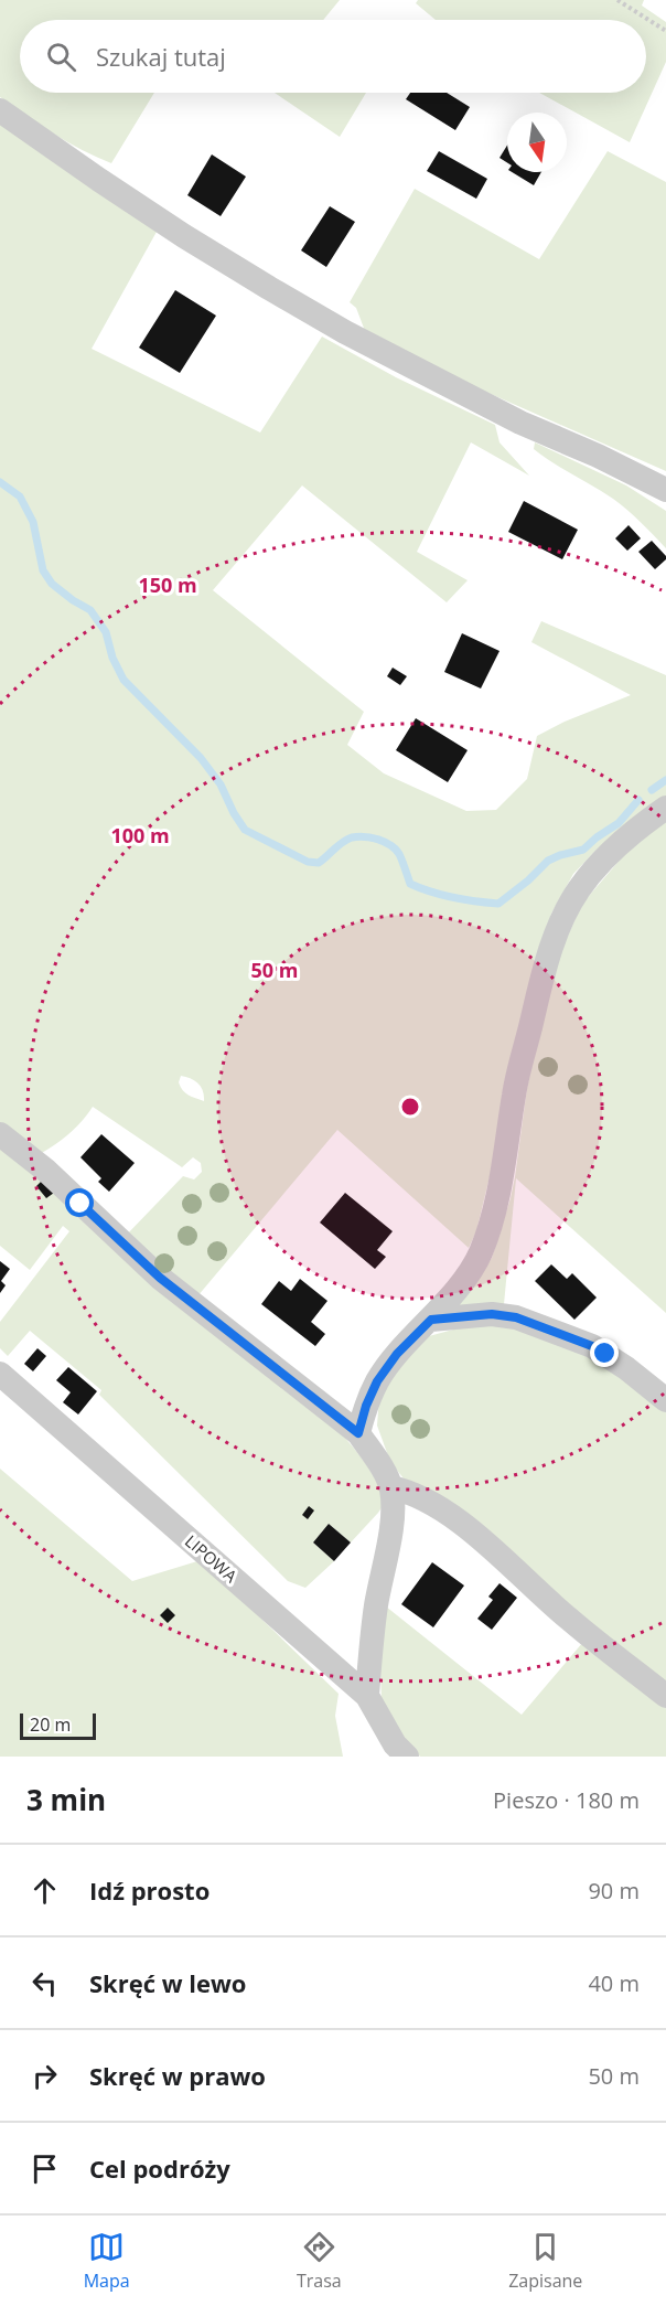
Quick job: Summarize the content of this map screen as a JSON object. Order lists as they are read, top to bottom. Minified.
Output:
{"streets":{"street":["LIPOWA"]},"scale_bar":"20 m","north":"bottom","page":{"search":"Szukaj tutaj","scale":"20 m","heading":["3 min","Pieszo · 180 m"],"list":[["Idź prosto","90 m"],["Skręć w lewo","40 m"],["Skręć w prawo","50 m"],"Cel podróży"],"nav":["Mapa","Trasa","Zapisane"]},"rings":["150 m","100 m","50 m"]}
